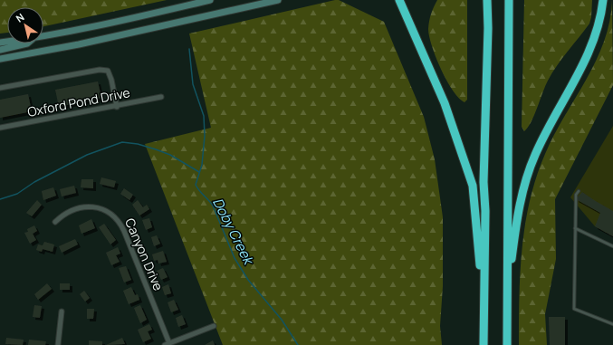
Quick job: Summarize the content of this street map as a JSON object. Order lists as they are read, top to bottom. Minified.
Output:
{"streets":{"street":["Oxford Pond Drive","Canyon Drive"]},"water":["Doby Creek"],"north":"top left"}
